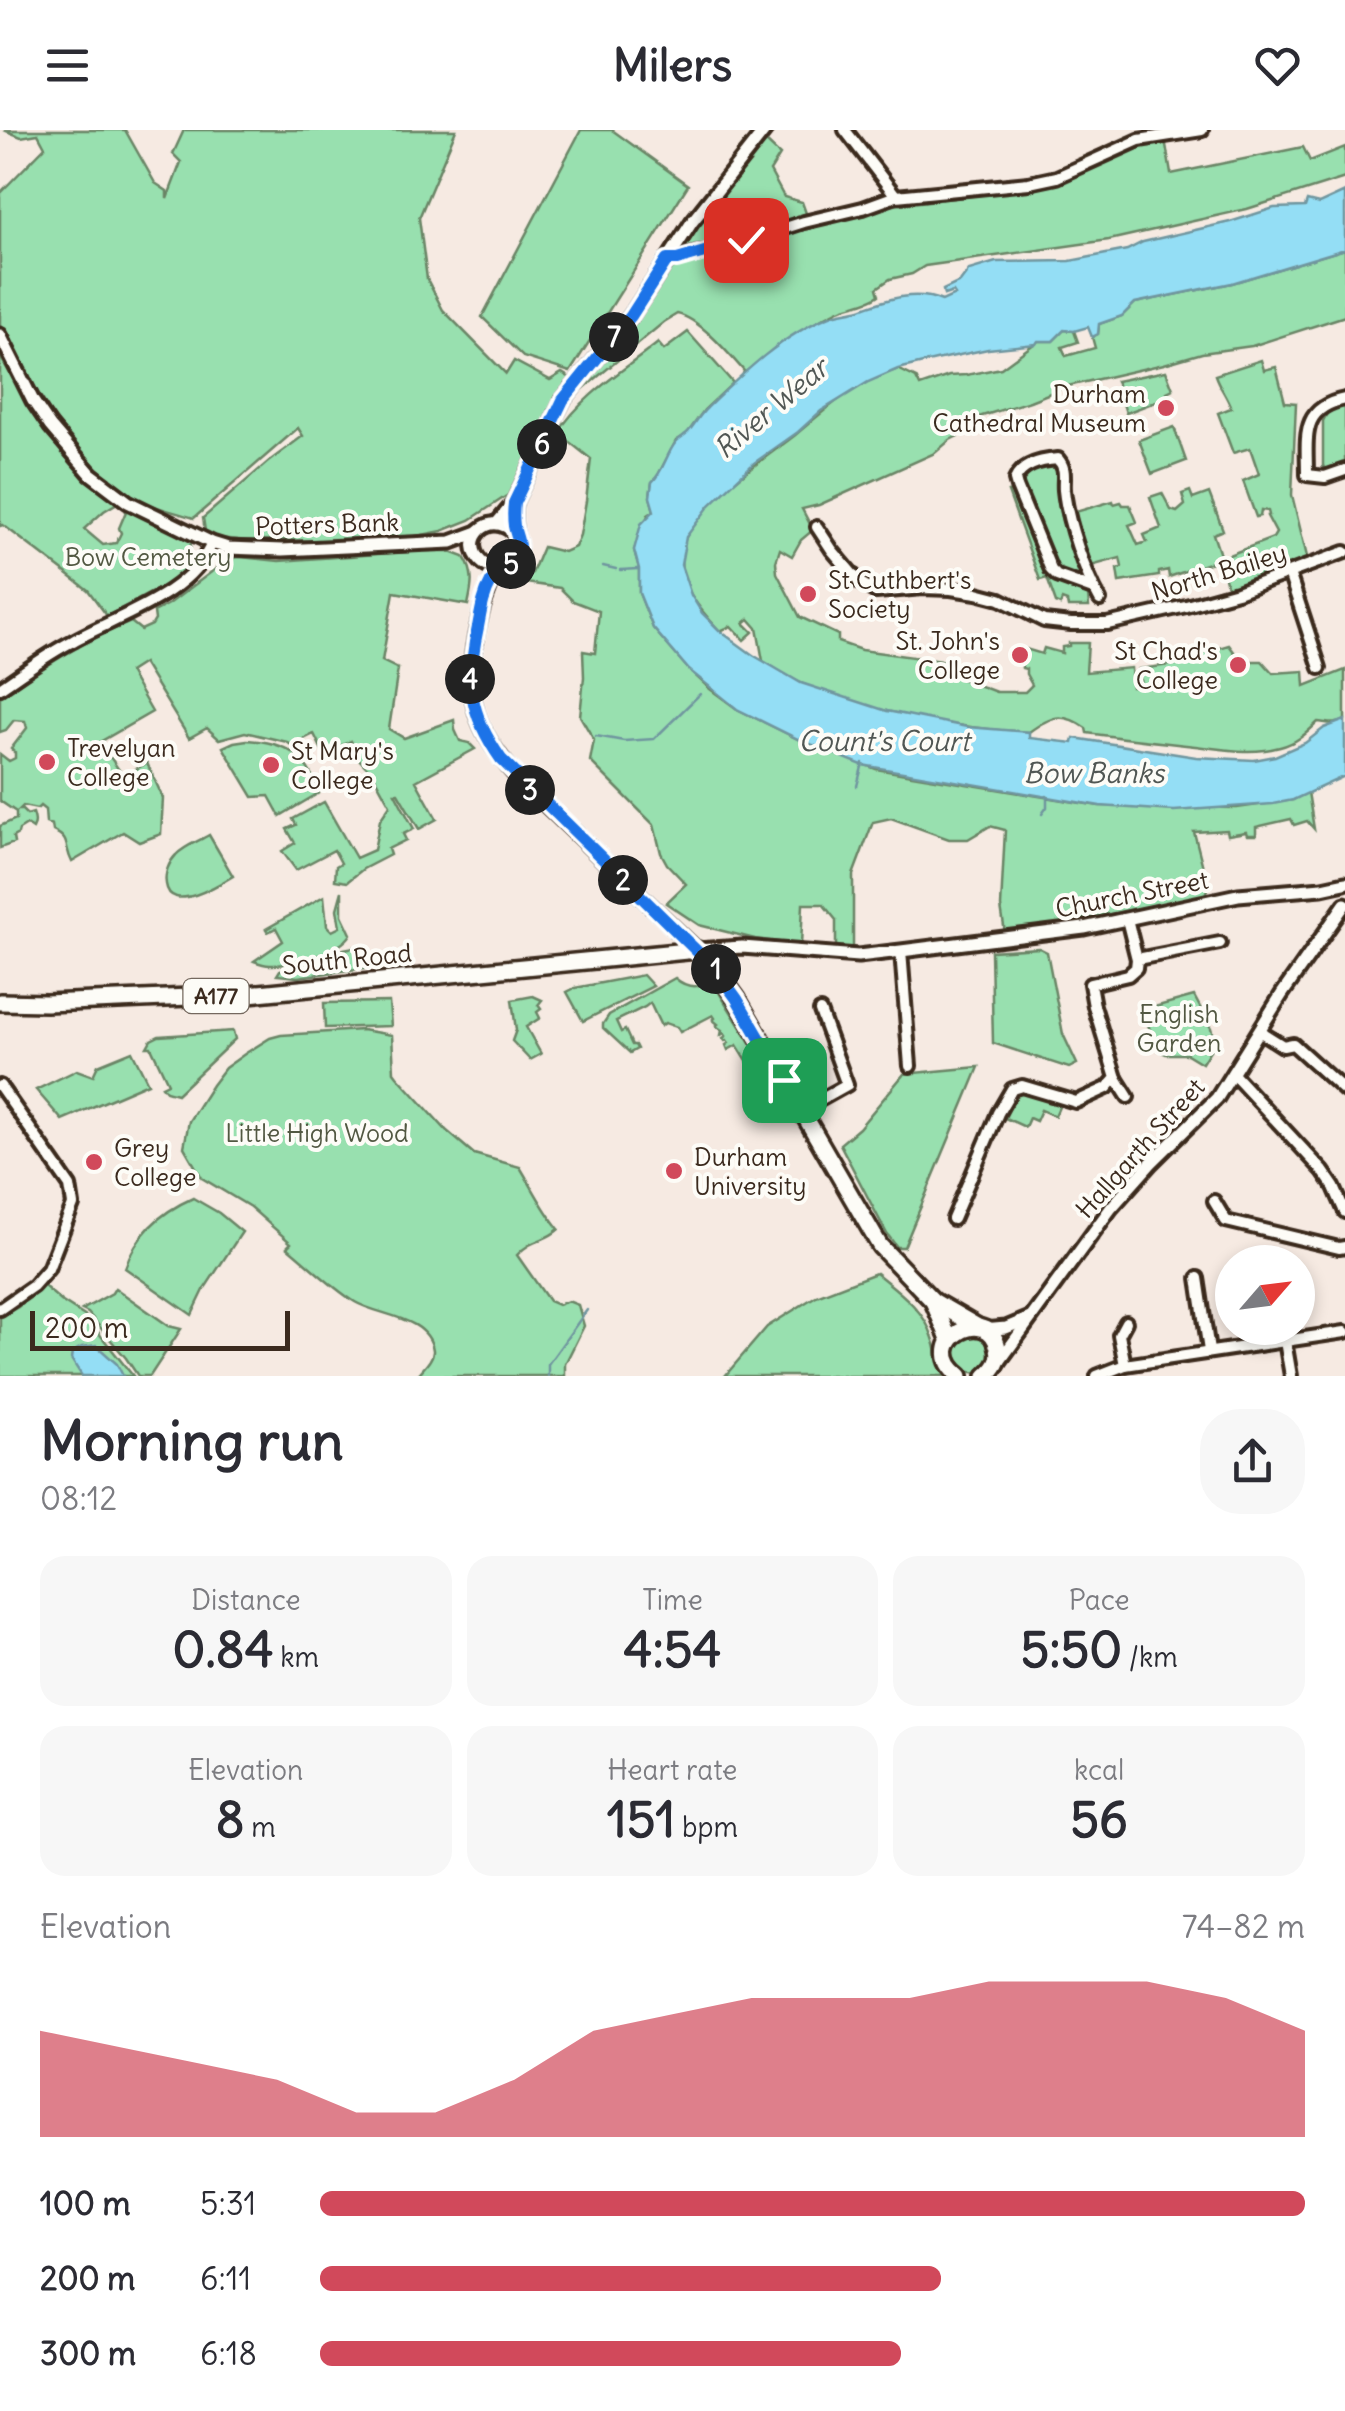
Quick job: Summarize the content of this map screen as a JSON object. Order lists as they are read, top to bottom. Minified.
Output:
{"streets":{"main road":["South Road","A177"],"street":["Potters Bank","North Bailey","Church Street","Hallgarth Street"]},"crossings":[["Church Street","South Road"]],"water":["River Wear","Count's Court","Bow Banks"],"parks":["Bow Cemetery","English Garden","Little High Wood"],"places":["Durham Cathedral Museum","St Cuthbert's Society","St. John's College","St Chad's College","Trevelyan College","St Mary's College","Grey College","Durham University"],"scale_bar":"200 m","north":"top right","page":{"header":"Milers","pins":["7","6","5","4","3","2","1"],"scale":"200 m","heading":["Morning run","08:12"],"stats":[["Distance","0.84 km"],["Time","4:54"],["Pace","5:50 /km"],["Elevation","8 m"],["Heart rate","151 bpm"],["kcal","56"]],"chart":["Elevation","74–82 m"],"list":[{"name":"100 m","note":"5:31"},{"name":"200 m","note":"6:11"},{"name":"300 m","note":"6:18"}]}}
